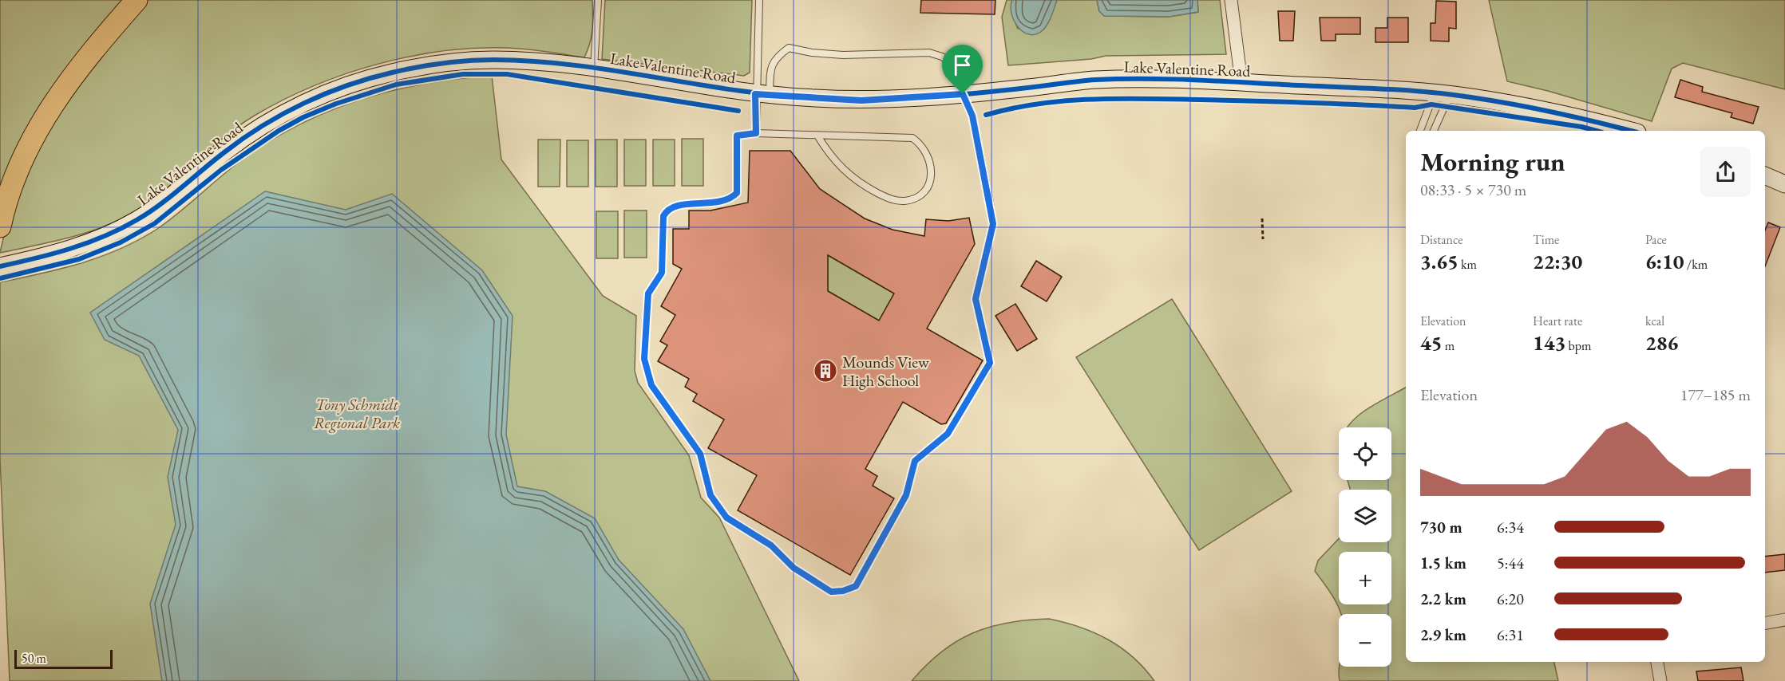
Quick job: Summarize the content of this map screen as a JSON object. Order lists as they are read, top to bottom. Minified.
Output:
{"streets":{"street":["Lake Valentine Road"]},"parks":["Tony Schmidt Regional Park"],"places":{"building":["Mounds View High School"]},"scale_bar":"50 m","page":{"heading":["Morning run","08:33 · 5 × 730 m"],"stats":[["Distance","3.65 km"],["Time","22:30"],["Pace","6:10 /km"],["Elevation","45 m"],["Heart rate","143 bpm"],["kcal","286"]],"chart":["Elevation","177–185 m"],"map_buttons":["+","−"],"list":[{"name":"730 m","note":"6:34"},{"name":"1.5 km","note":"5:44"},{"name":"2.2 km","note":"6:20"},{"name":"2.9 km","note":"6:31"}],"scale":"50 m"}}
